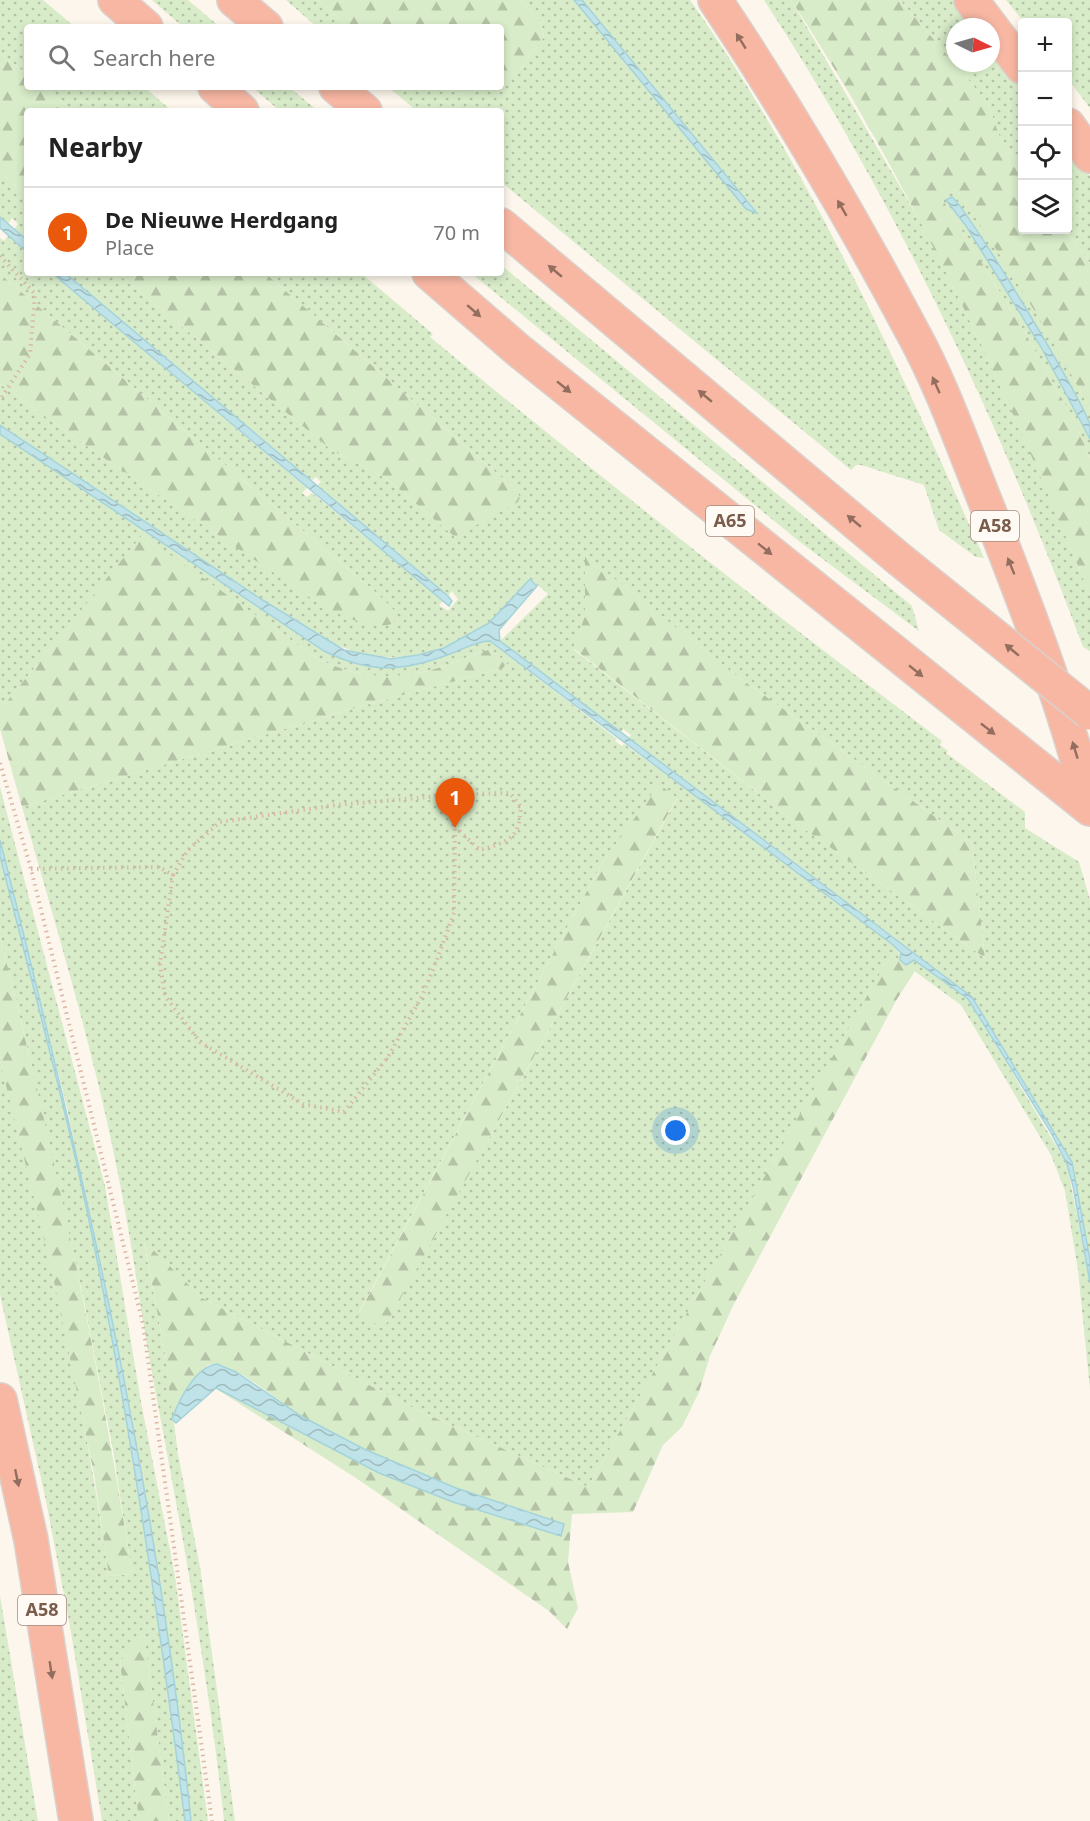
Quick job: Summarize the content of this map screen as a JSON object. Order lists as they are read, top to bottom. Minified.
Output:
{"streets":{"highway":["A65","A58"]},"crossings":[["A65","A58"]],"north":"right","page":{"map_buttons":["+","−"],"search":"Search here","heading":"Nearby","list":[{"mark":"1","name":"De Nieuwe Herdgang","note":"Place","value":"70 m"}],"pins":"1"}}
